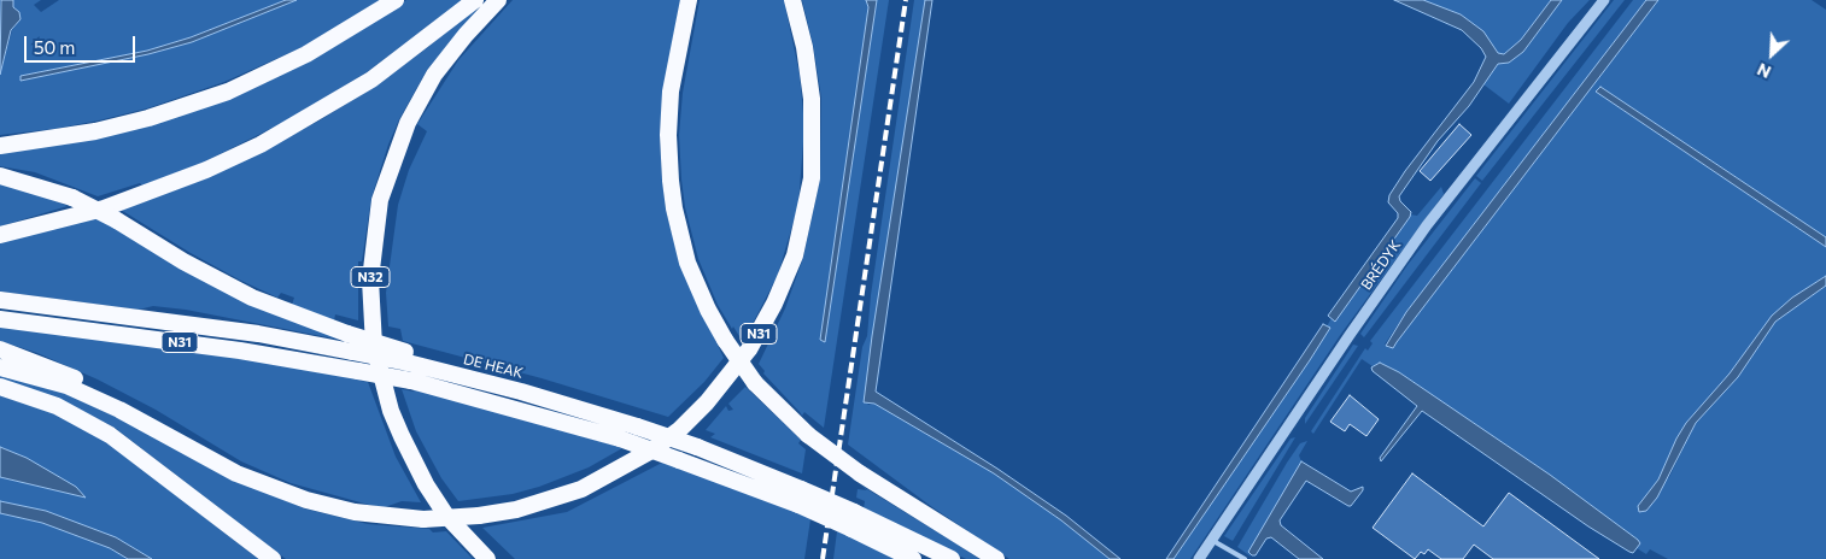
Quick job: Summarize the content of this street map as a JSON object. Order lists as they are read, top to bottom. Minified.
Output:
{"streets":{"highway":["N32","N31","DE HEAK"],"street":["BRÉDYK"]},"crossings":[["N31","DE HEAK"]],"scale_bar":"50 m","north":"bottom left"}
